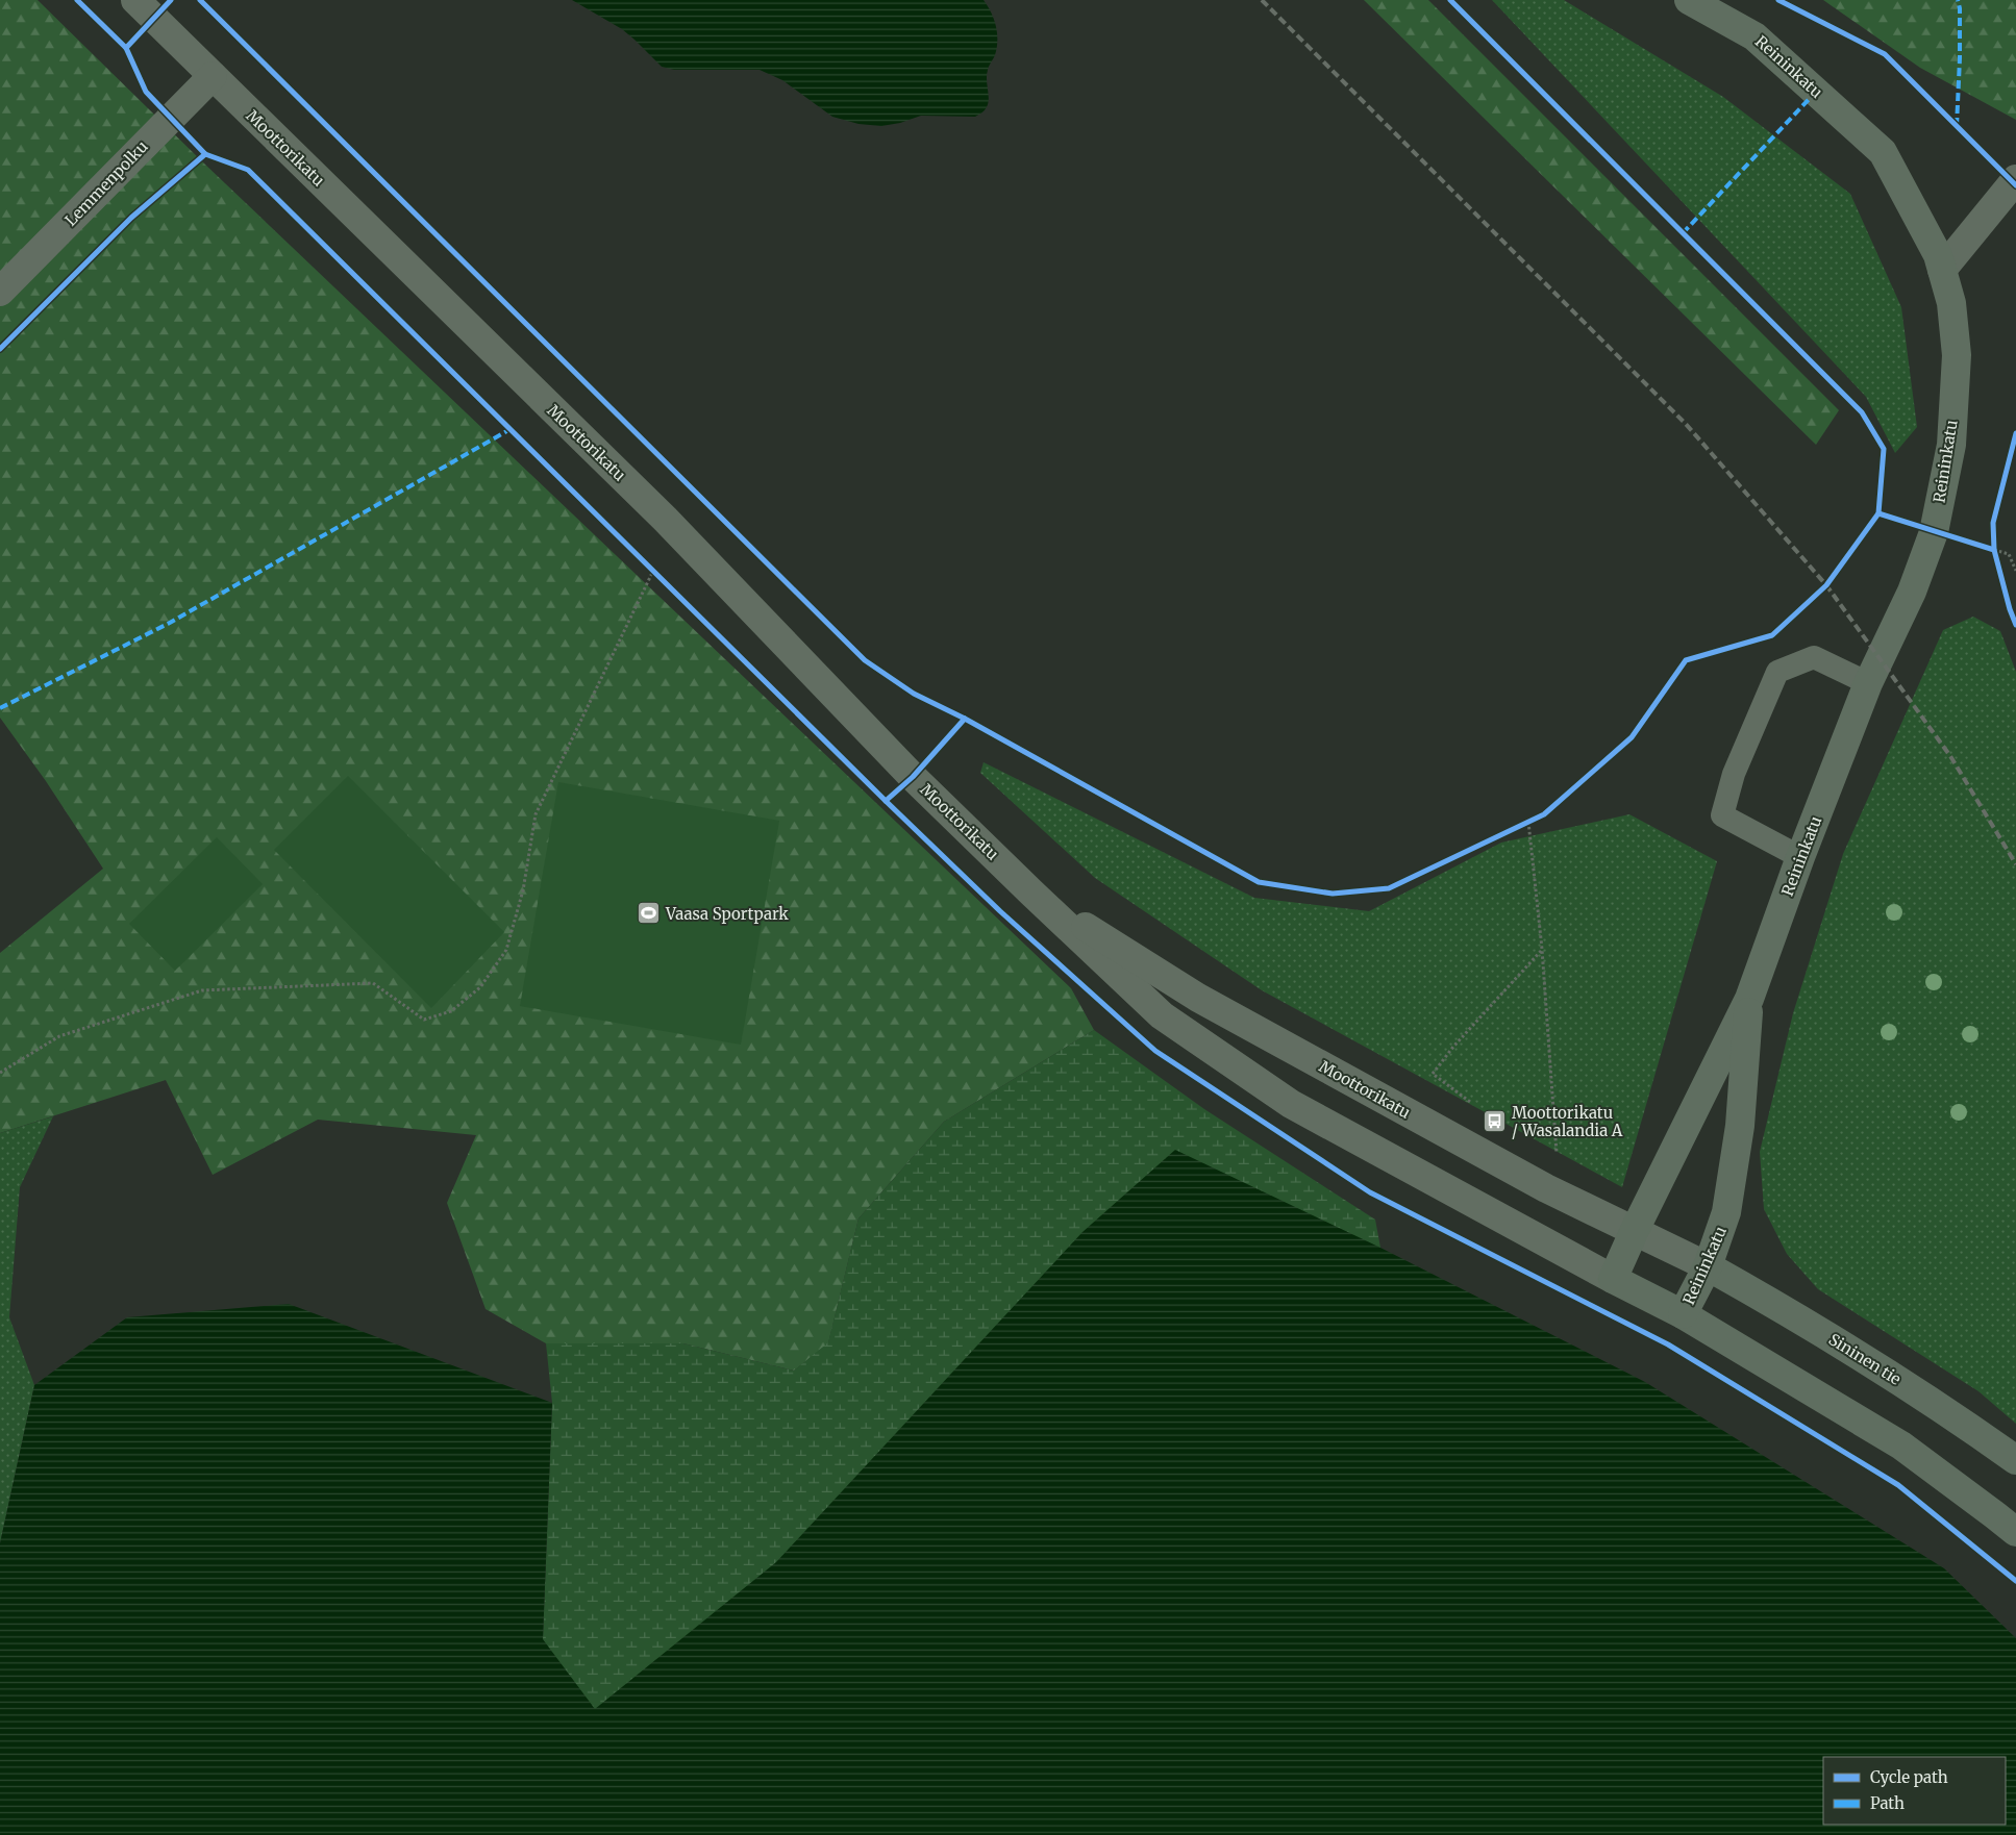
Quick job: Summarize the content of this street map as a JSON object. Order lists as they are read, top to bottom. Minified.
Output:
{"streets":{"main road":["Reininkatu","Moottorikatu","Lemmenpolku","Sininen tie"]},"crossings":[["Reininkatu","Moottorikatu"],["Reininkatu","Sininen tie"],["Moottorikatu","Lemmenpolku"],["Moottorikatu","Sininen tie"]],"places":{"sports":["Vaasa Sportpark"],"bus stop":["Moottorikatu / Wasalandia A"]},"legend":["Cycle path","Path"]}
